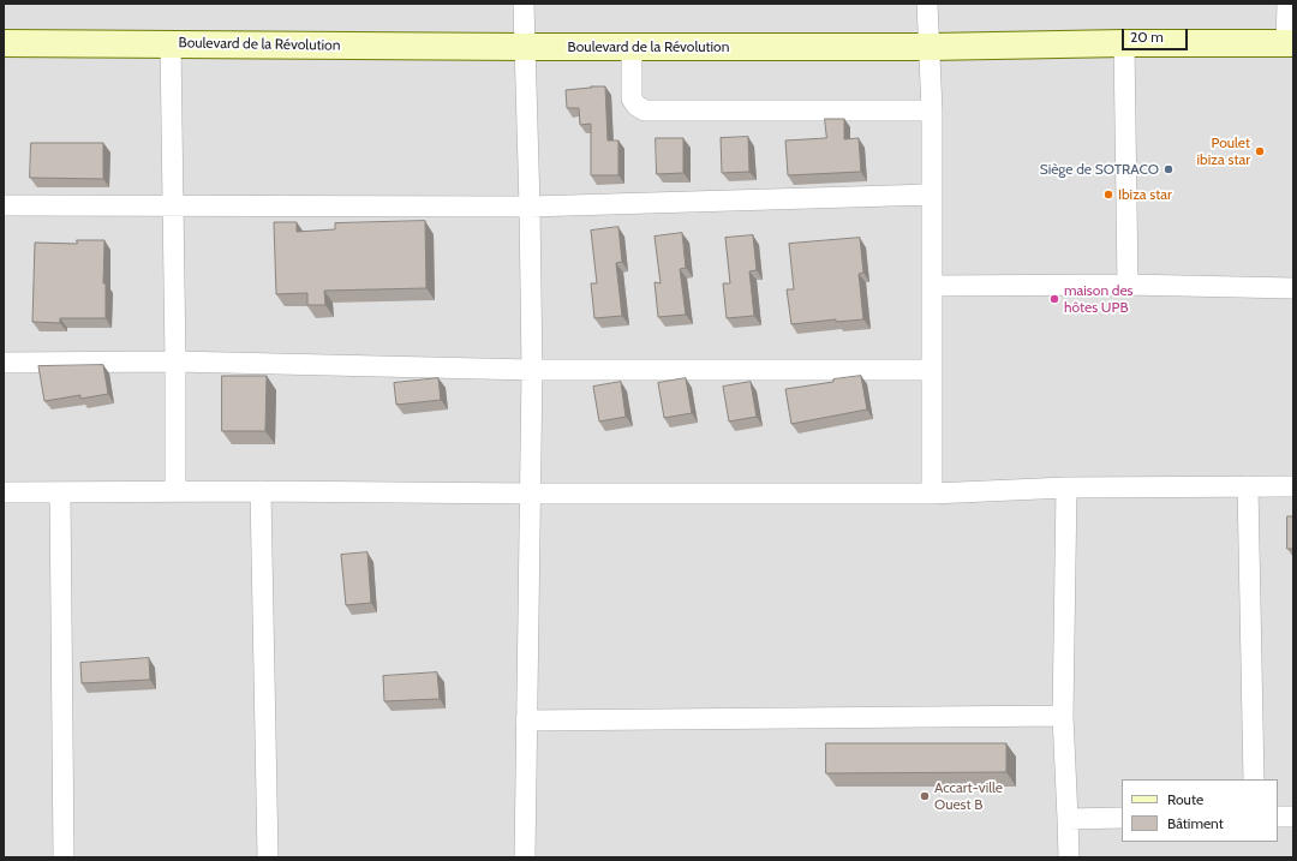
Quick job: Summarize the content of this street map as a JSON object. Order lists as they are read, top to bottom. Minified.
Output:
{"streets":{"main road":["Boulevard de la Révolution"]},"places":["Poulet ibiza star","Siège de SOTRACO","Ibiza star","maison des hôtes UPB","Accart-ville Ouest B"],"legend":["Route","Bâtiment"],"scale_bar":"20 m"}
